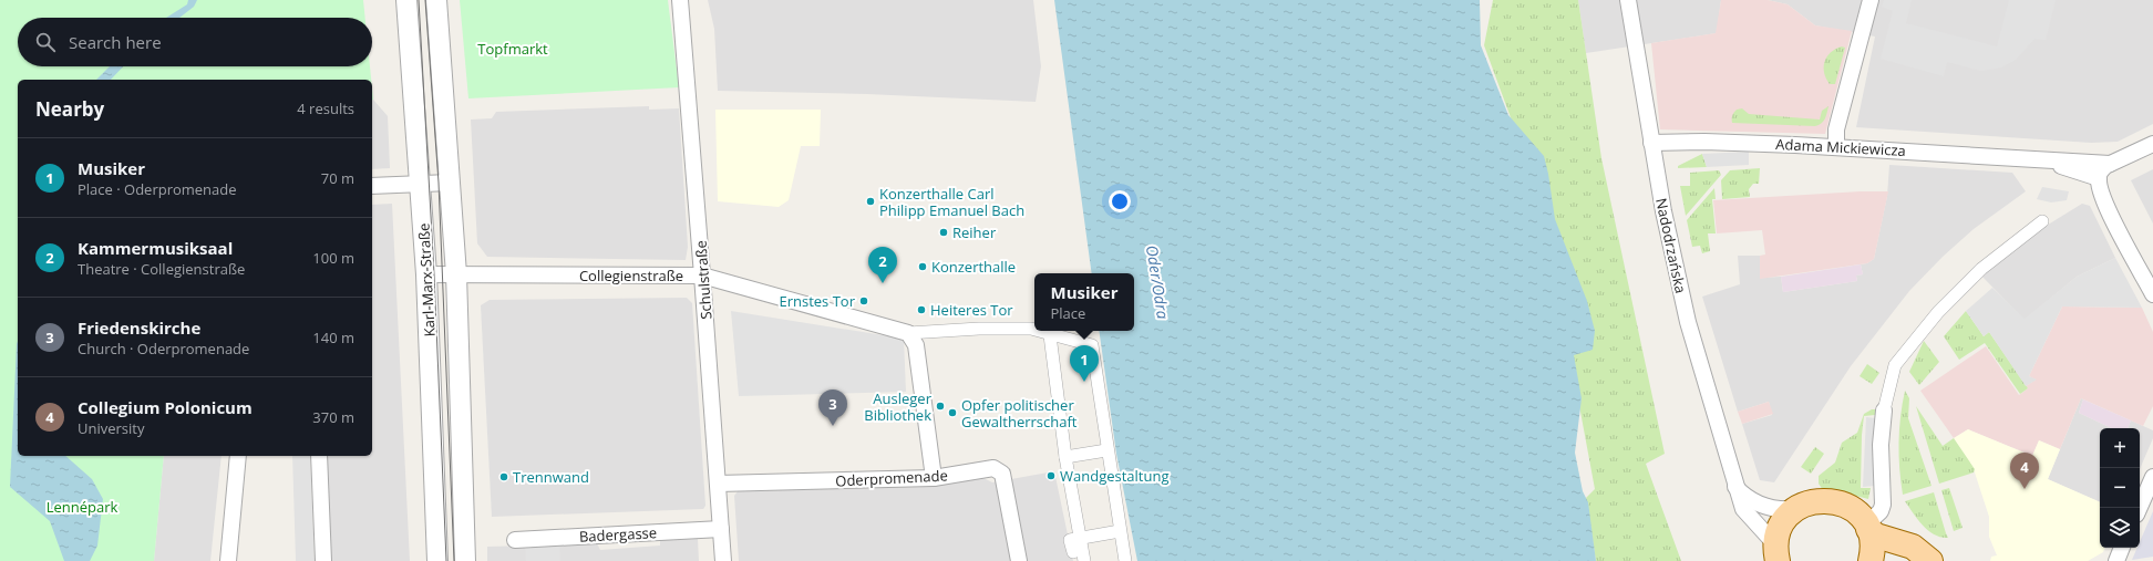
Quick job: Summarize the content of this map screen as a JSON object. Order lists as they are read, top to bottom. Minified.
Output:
{"streets":{"street":["Adama Mickiewicza","Nadodrzańska","Collegienstraße","Karl-Marx-Straße","Schulstraße","Oderpromenade","Badergasse"]},"crossings":[["Adama Mickiewicza","Nadodrzańska"],["Collegienstraße","Karl-Marx-Straße"],["Collegienstraße","Schulstraße"],["Schulstraße","Oderpromenade"],["Schulstraße","Badergasse"]],"water":["Oder/Odra"],"parks":["Topfmarkt","Lennépark"],"places":["Konzerthalle Carl Philipp Emanuel Bach","Reiher","Konzerthalle","Ernstes Tor","Heiteres Tor","Ausleger Bibliothek","Opfer politischer Gewaltherrschaft","Wandgestaltung","Trennwand"],"page":{"search":"Search here","heading":["Nearby","4 results"],"list":[{"mark":"1","name":"Musiker","note":"Place · Oderpromenade","value":"70 m"},{"mark":"2","name":"Kammermusiksaal","note":"Theatre · Collegienstraße","value":"100 m"},{"mark":"3","name":"Friedenskirche","note":"Church · Oderpromenade","value":"140 m"},{"mark":"4","name":"Collegium Polonicum","note":"University","value":"370 m"}],"pins":["2","1","3","4"],"popup":["Musiker","Place"],"map_buttons":["+","−"]}}
